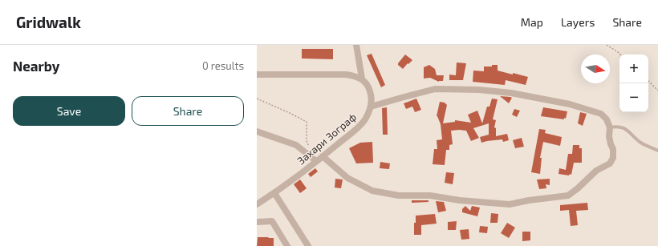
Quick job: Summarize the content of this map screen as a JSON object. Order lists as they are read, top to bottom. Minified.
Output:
{"streets":{"street":["Захари Зограф"]},"north":"right","page":{"header":"Gridwalk","nav":["Map","Layers","Share"],"heading":["Nearby","0 results"],"map_buttons":["+","−"],"buttons":["Save","Share"]}}
